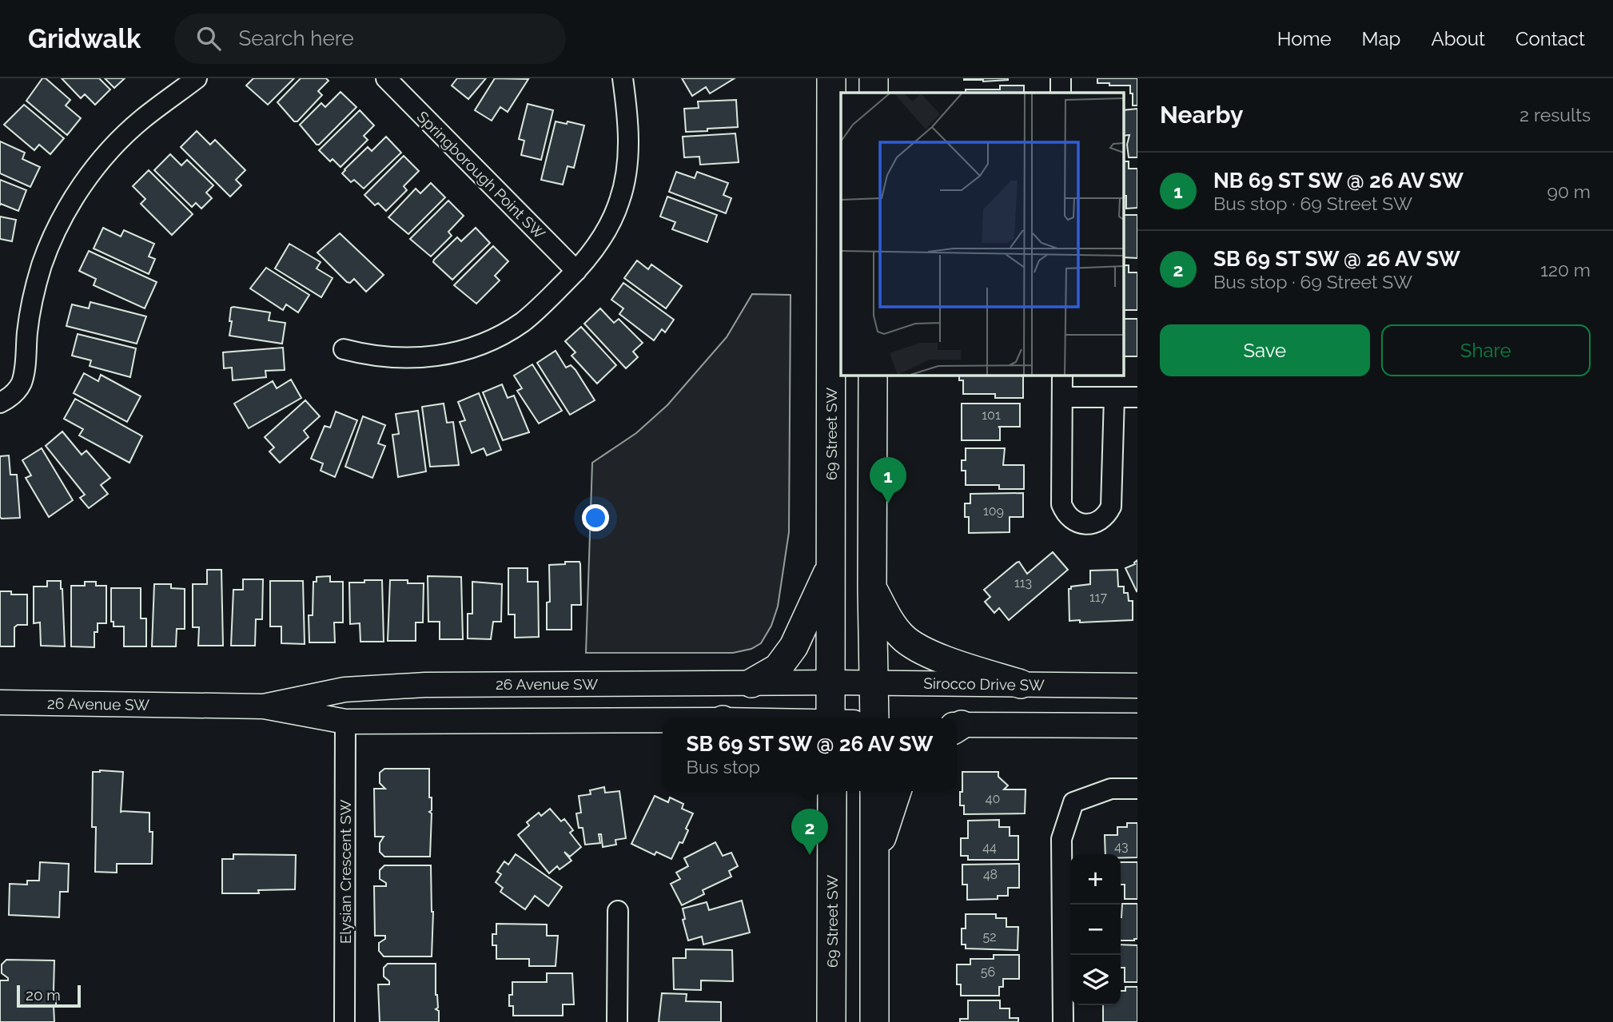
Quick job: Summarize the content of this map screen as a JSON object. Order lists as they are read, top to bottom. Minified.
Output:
{"streets":{"main road":["69 Street SW"],"street":["Springborough Point SW","26 Avenue SW","Sirocco Drive SW","Elysian Crescent SW"]},"crossings":[["69 Street SW","26 Avenue SW"],["69 Street SW","Sirocco Drive SW"],["26 Avenue SW","Sirocco Drive SW"],["26 Avenue SW","Elysian Crescent SW"]],"house_numbers":["101","109","113","117","40","43","44","48","52","56"],"scale_bar":"20 m","page":{"header":"Gridwalk","search":"Search here","nav":["Home","Map","About","Contact"],"heading":["Nearby","2 results"],"list":[{"mark":"1","name":"NB 69 ST SW @ 26 AV SW","note":"Bus stop · 69 Street SW","value":"90 m"},{"mark":"2","name":"SB 69 ST SW @ 26 AV SW","note":"Bus stop · 69 Street SW","value":"120 m"}],"buttons":["Save","Share"],"pins":["1","2"],"popup":["SB 69 ST SW @ 26 AV SW","Bus stop"],"map_buttons":["+","−"],"scale":"20 m"}}
